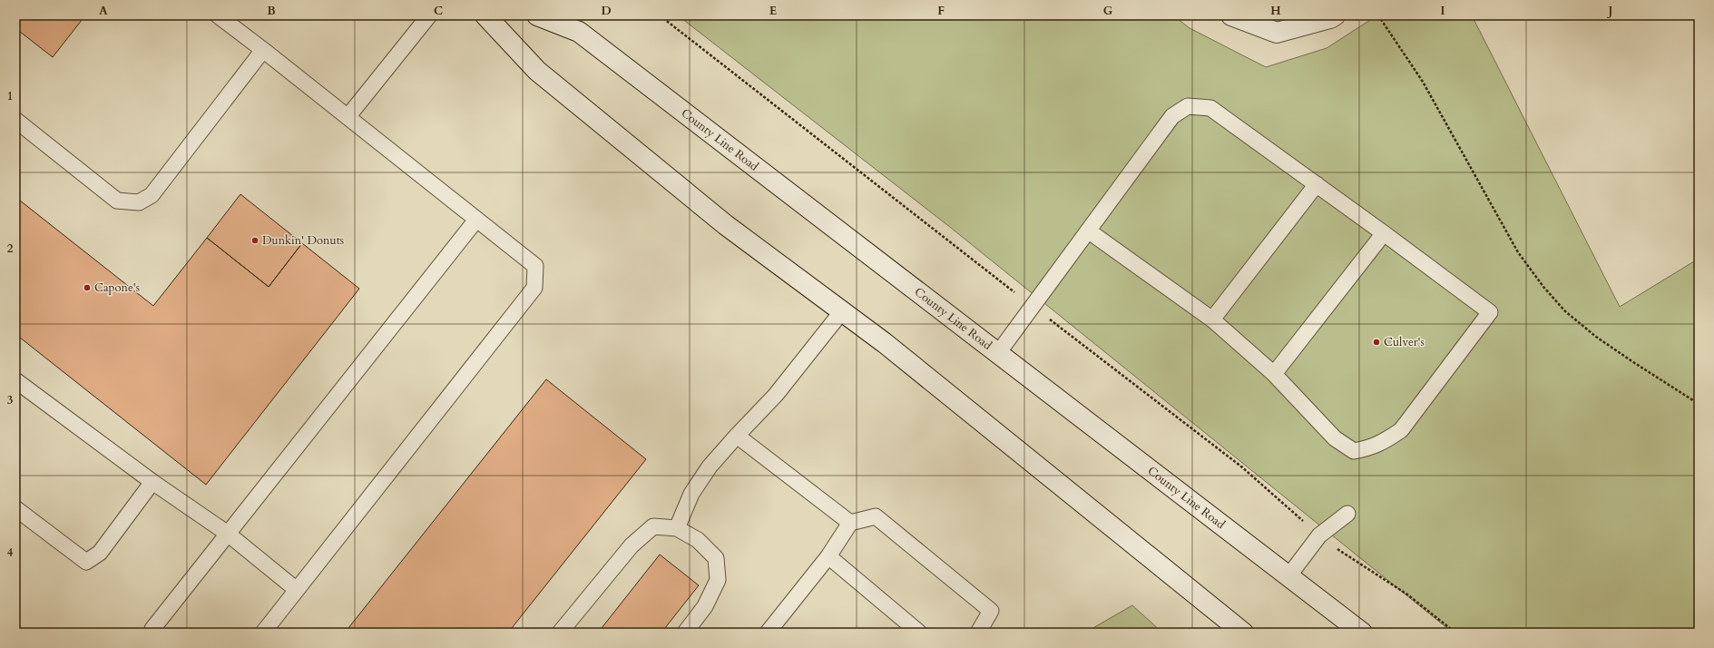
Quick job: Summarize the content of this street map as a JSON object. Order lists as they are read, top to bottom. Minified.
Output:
{"streets":{"main road":["County Line Road"]},"places":["Dunkin' Donuts","Capone's","Culver's"],"grid":{"columns":["A","B","C","D","E","F","G","H","I","J"],"rows":["1","2","3","4"]}}
